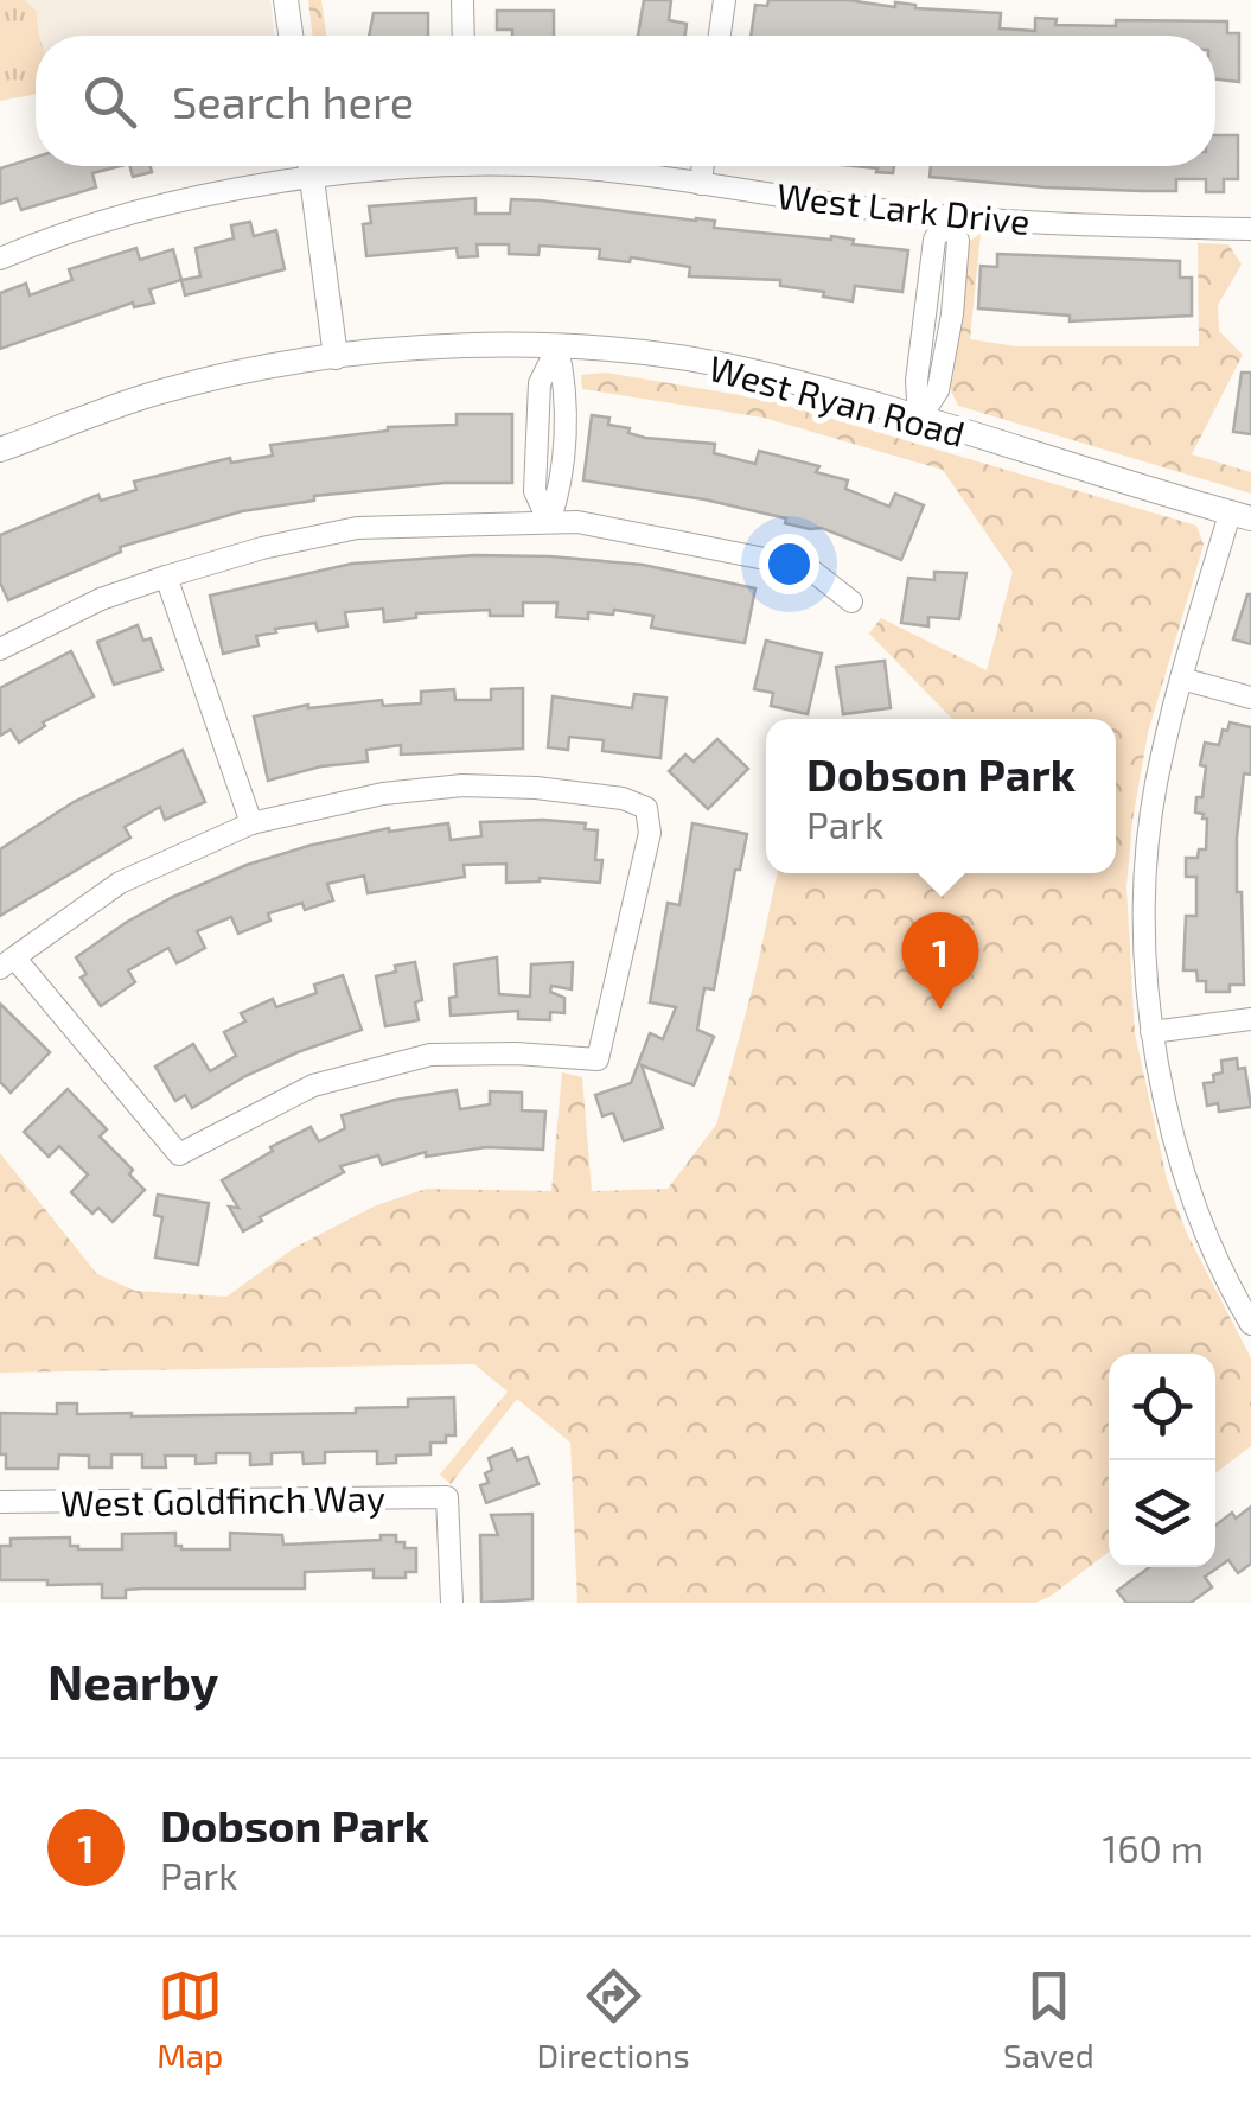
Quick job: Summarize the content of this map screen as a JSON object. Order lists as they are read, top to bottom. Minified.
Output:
{"streets":{"street":["West Lark Drive","West Ryan Road","West Goldfinch Way"]},"page":{"search":"Search here","popup":["Dobson Park","Park"],"pins":"1","heading":"Nearby","list":[{"mark":"1","name":"Dobson Park","note":"Park","value":"160 m"}],"nav":["Map","Directions","Saved"]}}
